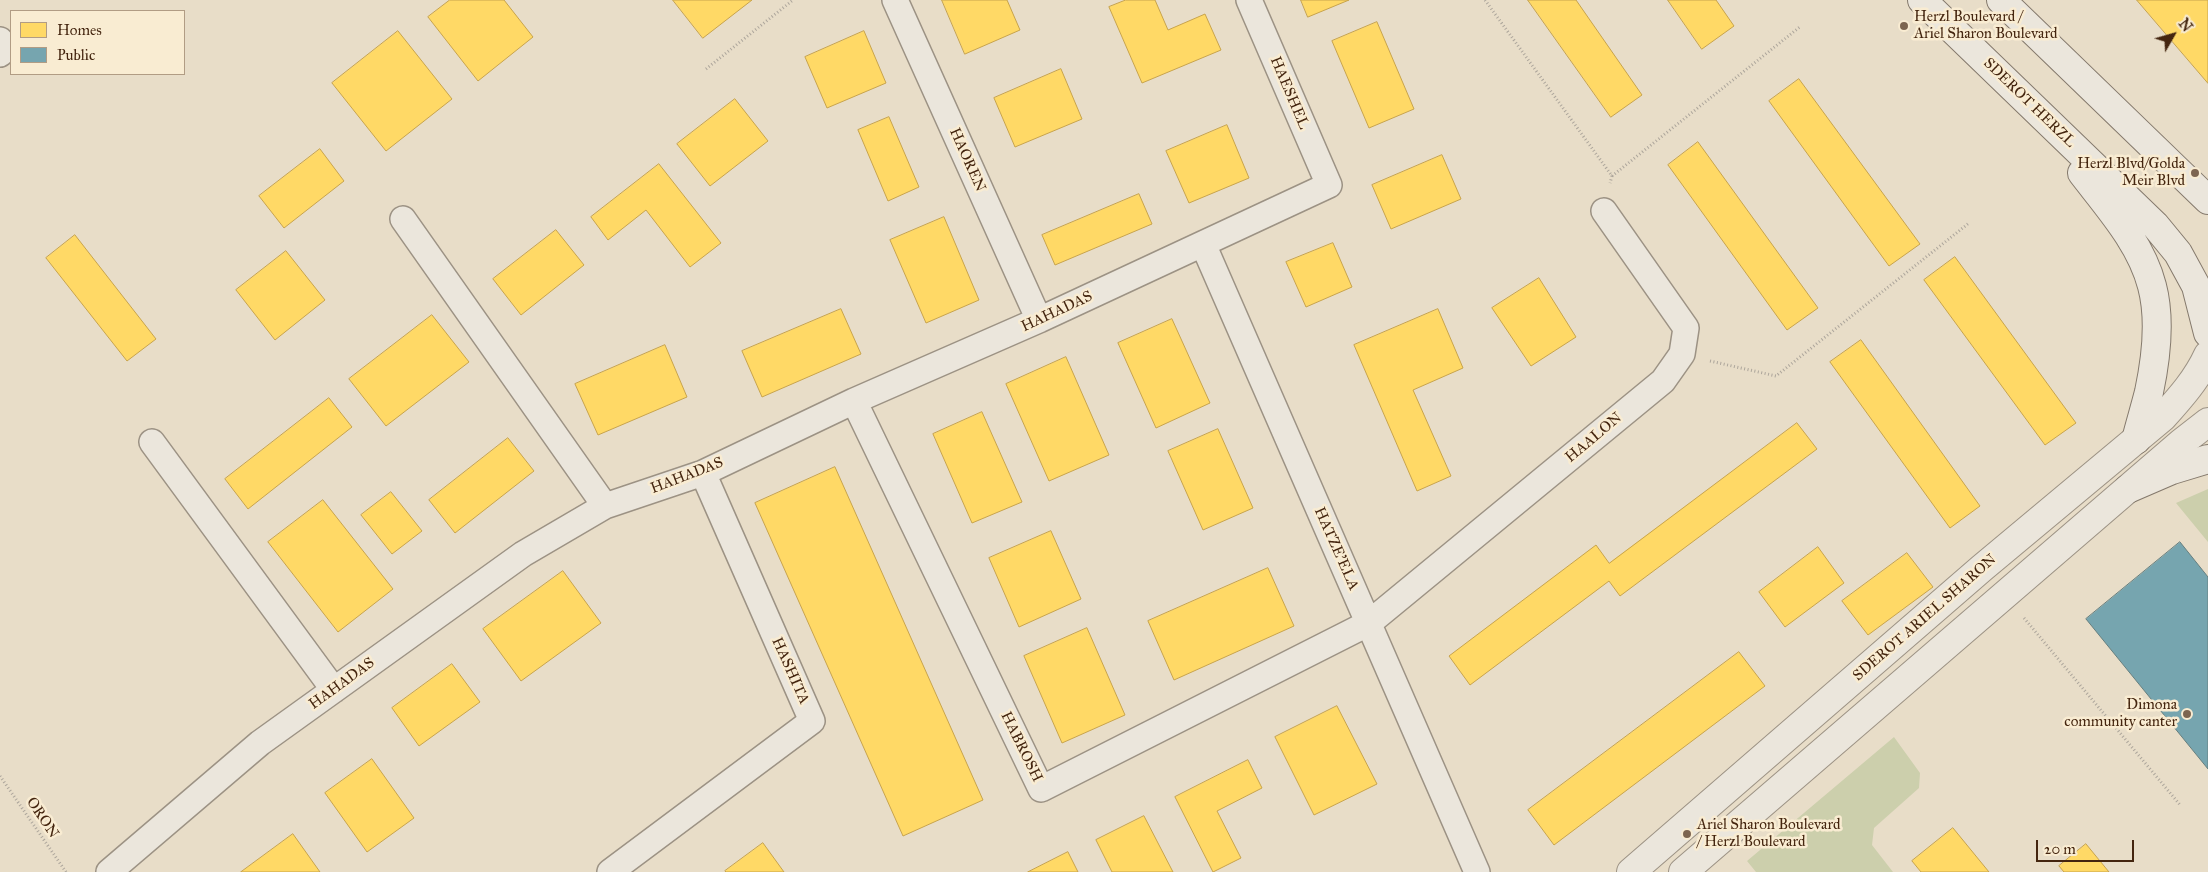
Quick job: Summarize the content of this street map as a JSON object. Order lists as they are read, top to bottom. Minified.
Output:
{"streets":{"street":["HAESHEL","SDEROT HERZL","HAOREN","HAHADAS","HAALON","HATZE'ELA","SDEROT ARIEL SHARON","HASHITA","HABROSH"],"path":["ORON"]},"crossings":[["HAESHEL","HAHADAS"],["HAOREN","HAHADAS"],["HAHADAS","HATZE'ELA"],["HAHADAS","HASHITA"],["HAHADAS","HABROSH"],["HAALON","HATZE'ELA"],["HAALON","HABROSH"],["HATZE'ELA","HABROSH"]],"places":["Herzl Boulevard / Ariel Sharon Boulevard","Herzl Blvd/Golda Meir Blvd","Dimona community canter","Ariel Sharon Boulevard / Herzl Boulevard"],"legend":["Homes","Public"],"scale_bar":"20 m","north":"top right"}
